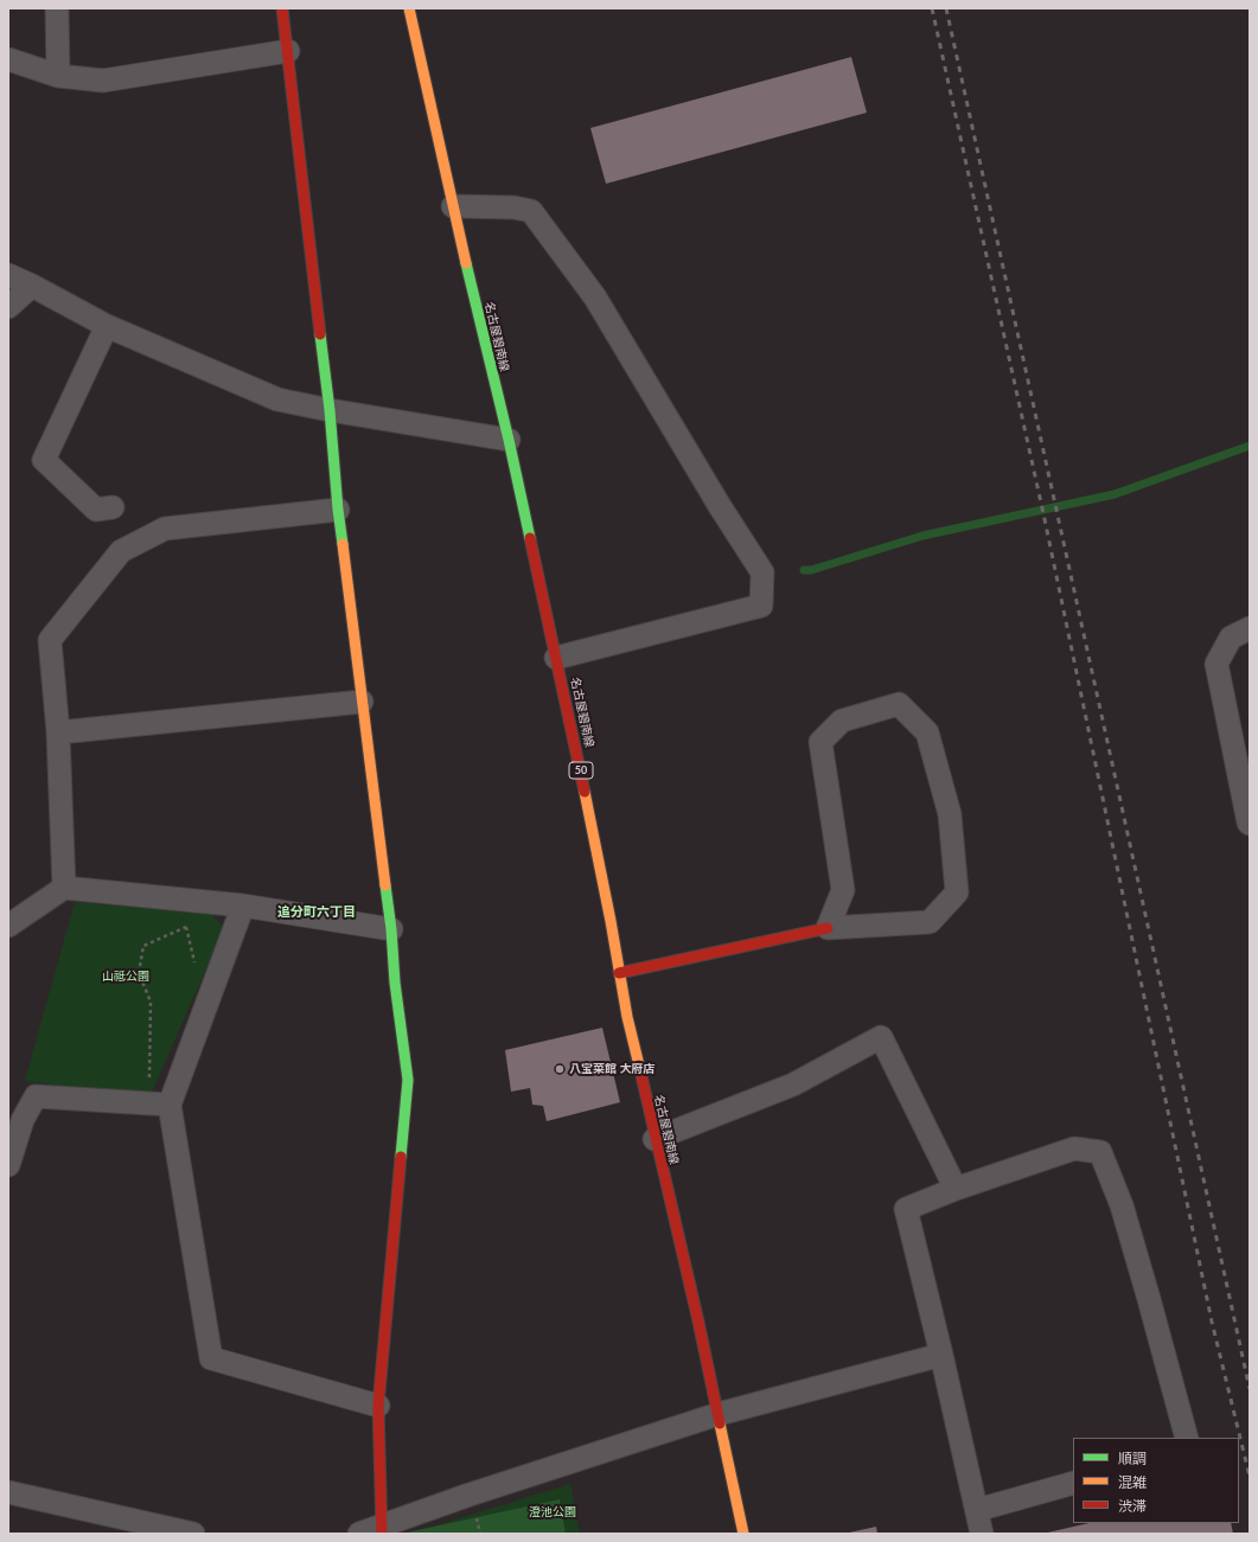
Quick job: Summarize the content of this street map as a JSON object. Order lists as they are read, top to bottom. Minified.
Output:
{"streets":{"street":["名古屋碧南線","50"]},"districts":["追分町六丁目"],"parks":["山祗公園","澄池公園"],"places":["八宝菜館 大府店"],"legend":["順調","混雑","渋滞"]}
